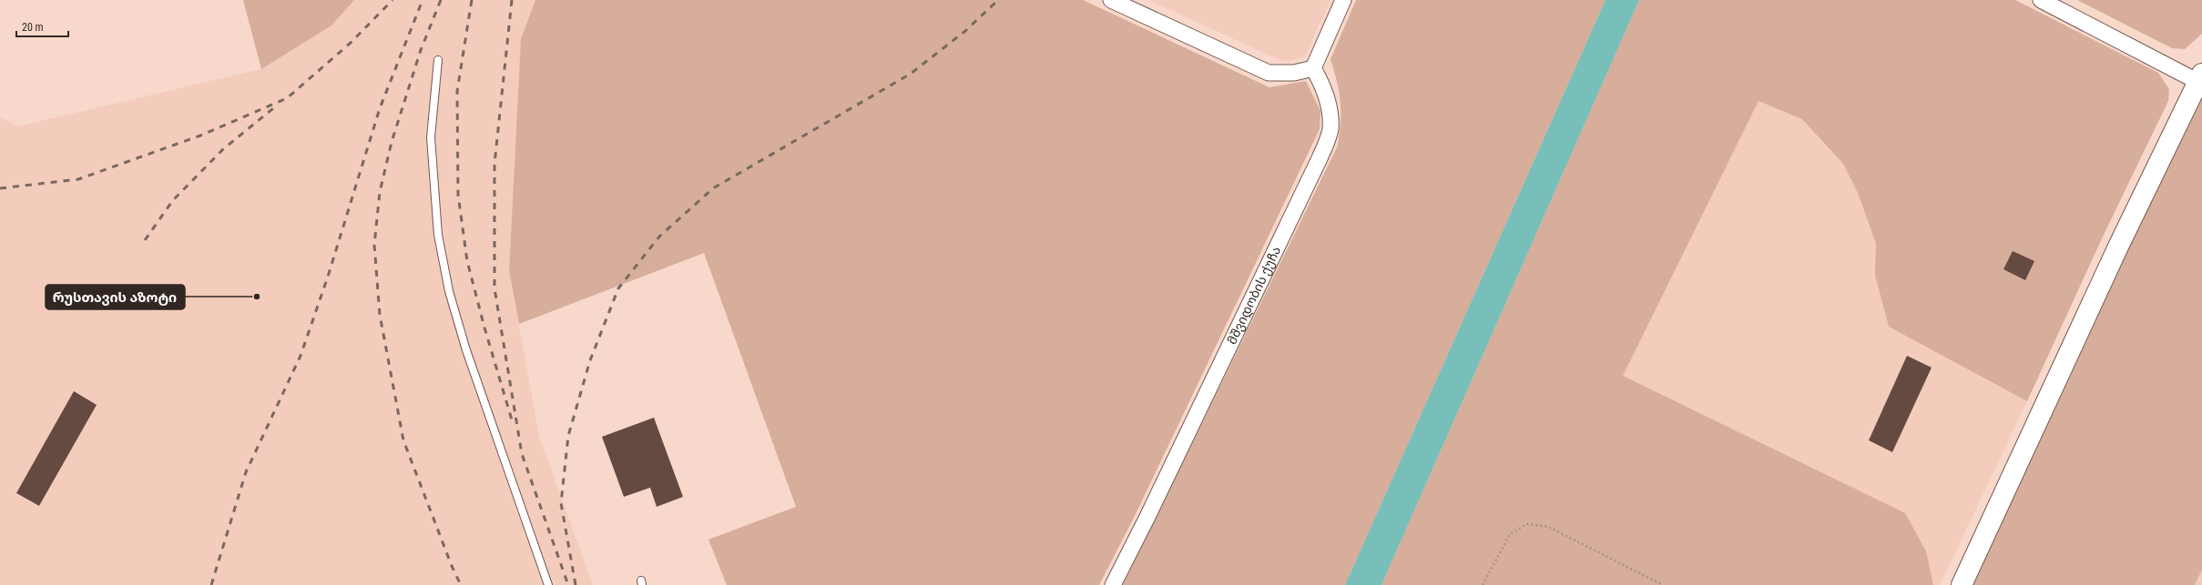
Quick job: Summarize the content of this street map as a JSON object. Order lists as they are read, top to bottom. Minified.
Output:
{"streets":{"street":["მშვიდობის ქუჩა"]},"places":["რუსთავის აზოტი"],"scale_bar":"20 m"}
